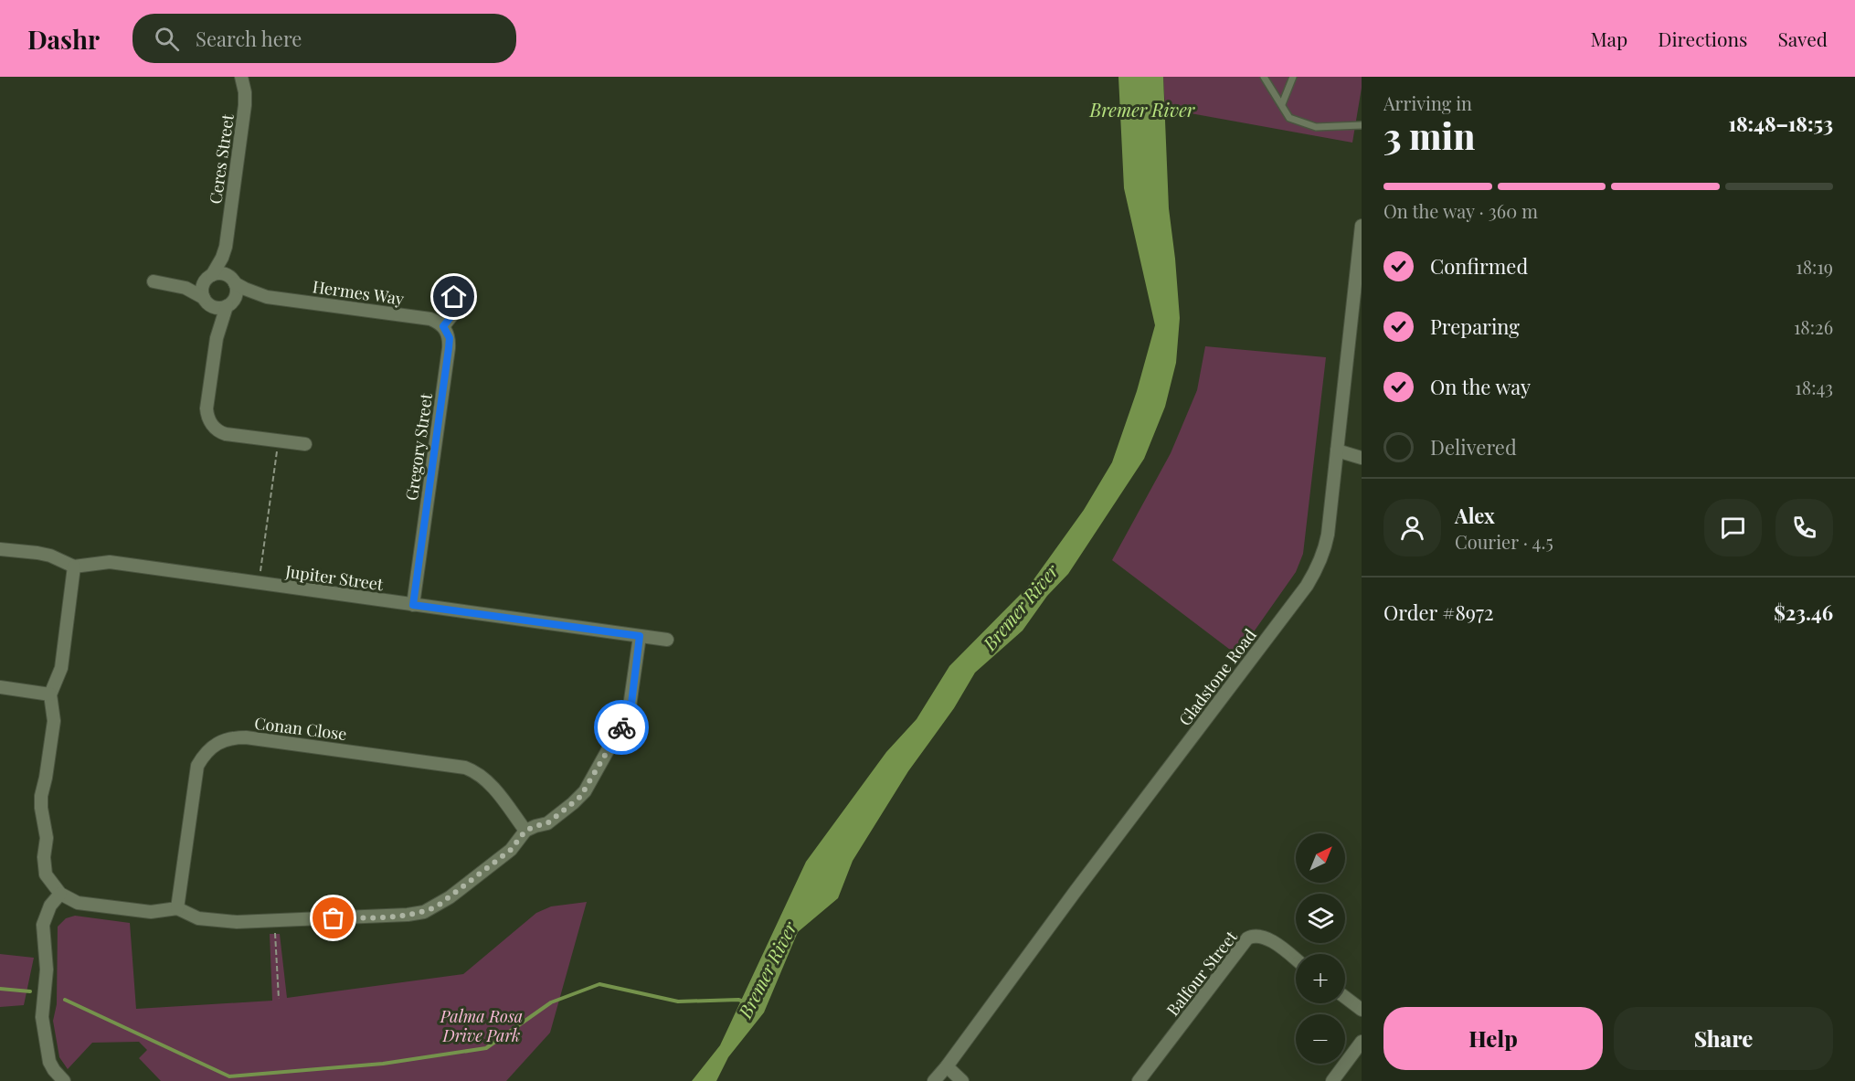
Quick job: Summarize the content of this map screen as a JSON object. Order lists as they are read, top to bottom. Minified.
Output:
{"streets":{"street":["Ceres Street","Hermes Way","Gregory Street","Jupiter Street","Gladstone Road","Conan Close","Balfour Street"]},"crossings":[["Ceres Street","Hermes Way"],["Hermes Way","Gregory Street"],["Gregory Street","Jupiter Street"]],"water":["Bremer River"],"parks":["Palma Rosa Drive Park"],"north":"top right","page":{"header":"Dashr","search":"Search here","nav":["Map","Directions","Saved"],"heading":["3 min","Arriving in","18:48–18:53"],"panel":["Alex","Courier · 4.5","Order #8972","$23.46"],"bar":"On the way · 360 m","list":[["Confirmed","18:19"],["Preparing","18:26"],["On the way","18:43"],"Delivered"],"map_buttons":["+","−"],"buttons":["Help","Share"]}}
